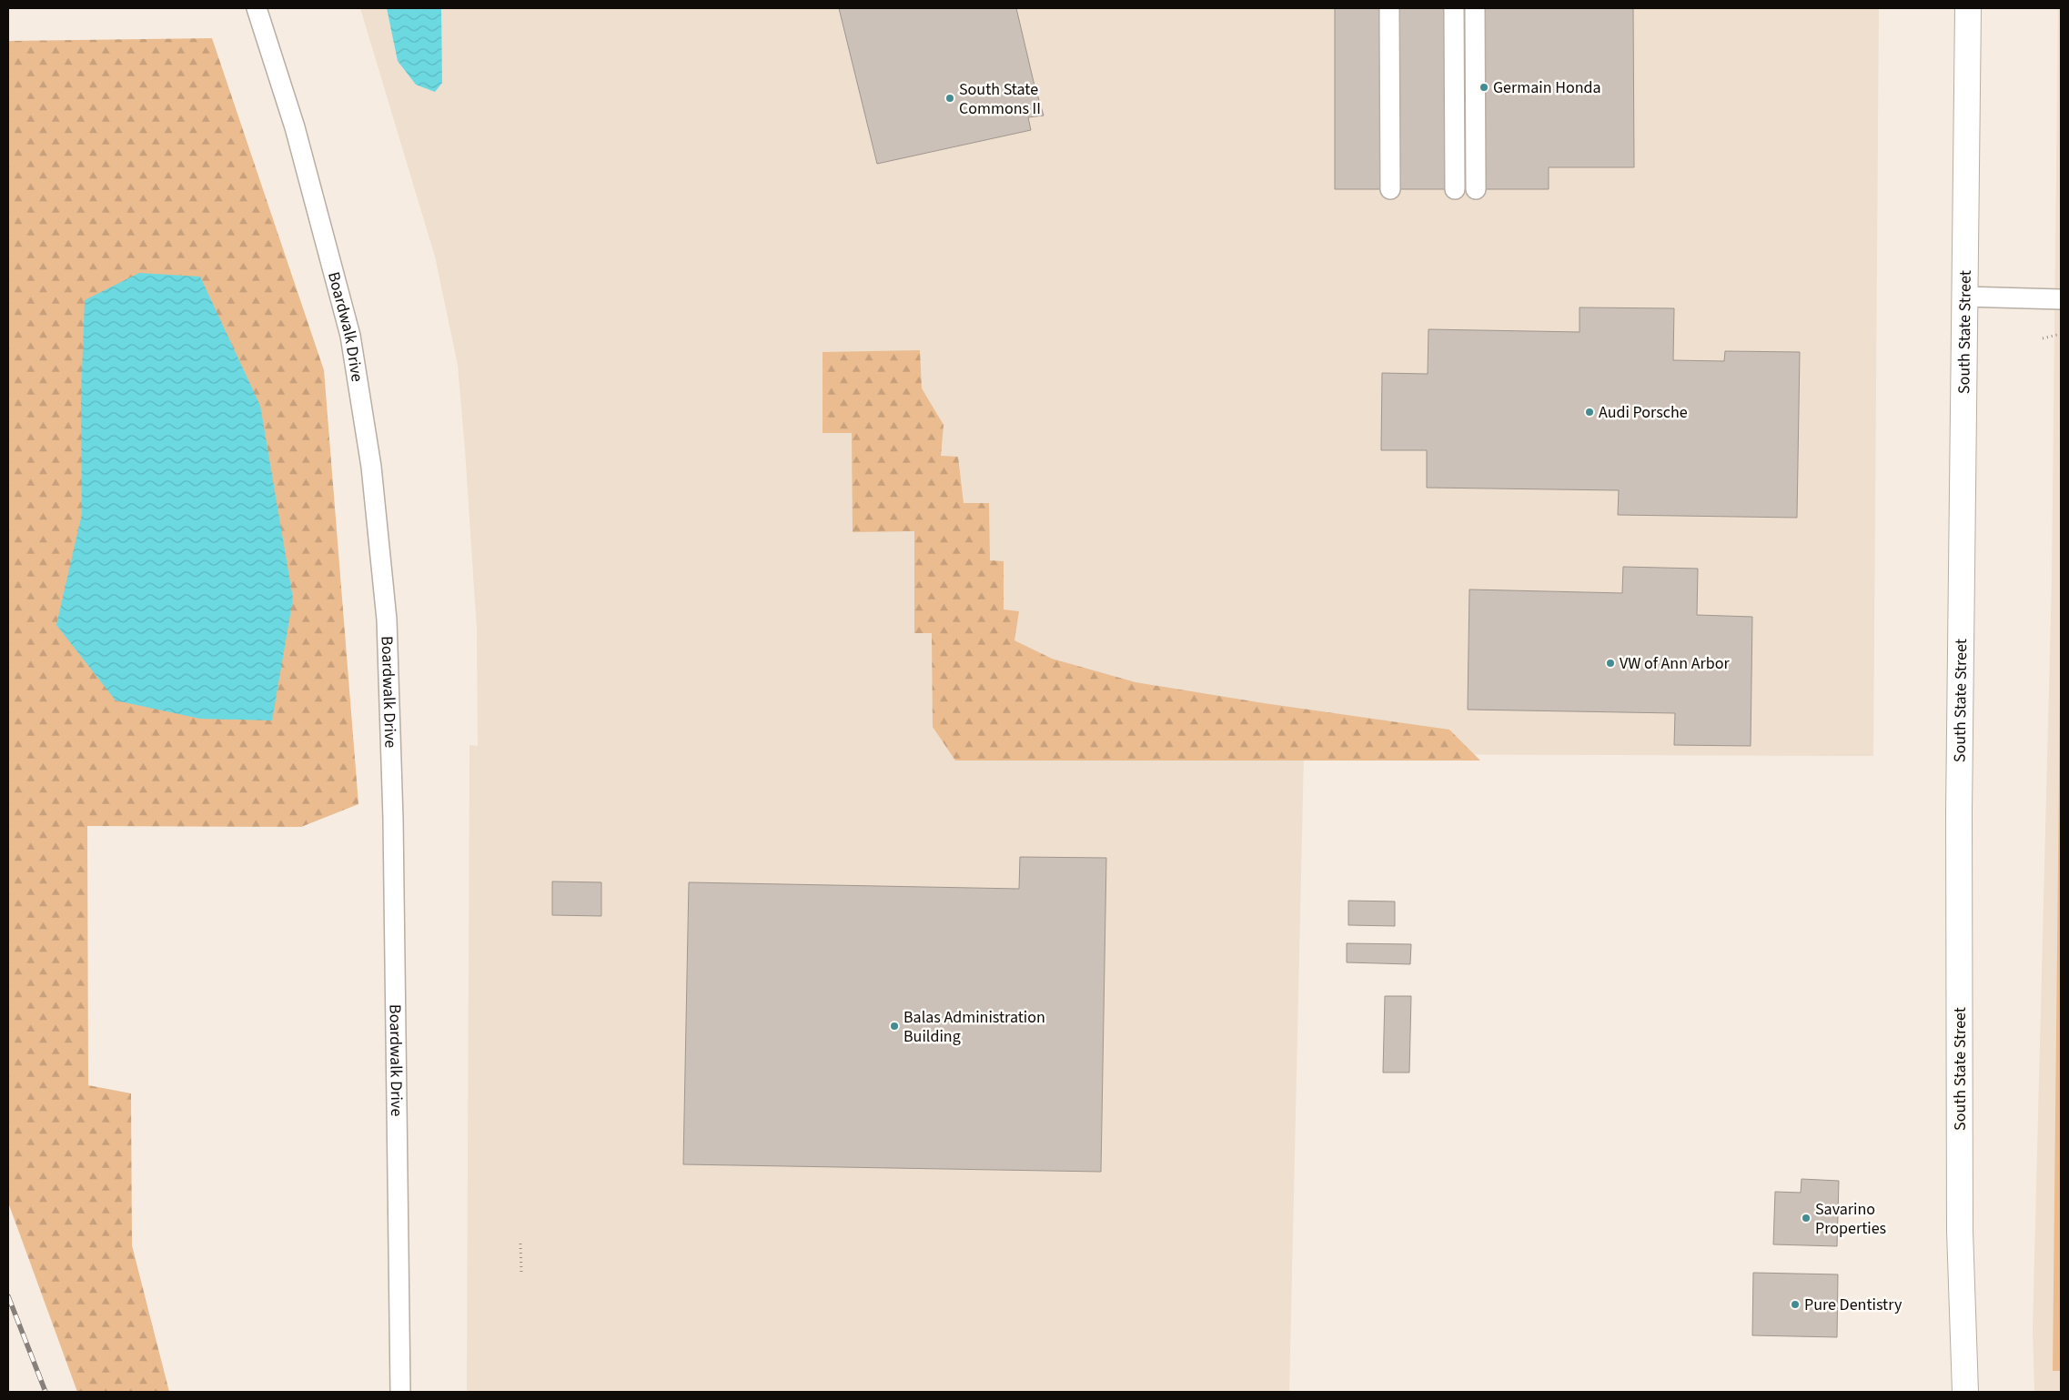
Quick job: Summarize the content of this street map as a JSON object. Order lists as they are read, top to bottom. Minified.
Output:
{"streets":{"main road":["South State Street"],"lane":["Boardwalk Drive"]},"places":["Germain Honda","South State Commons II","Audi Porsche","VW of Ann Arbor","Balas Administration Building","Savarino Properties","Pure Dentistry"]}
